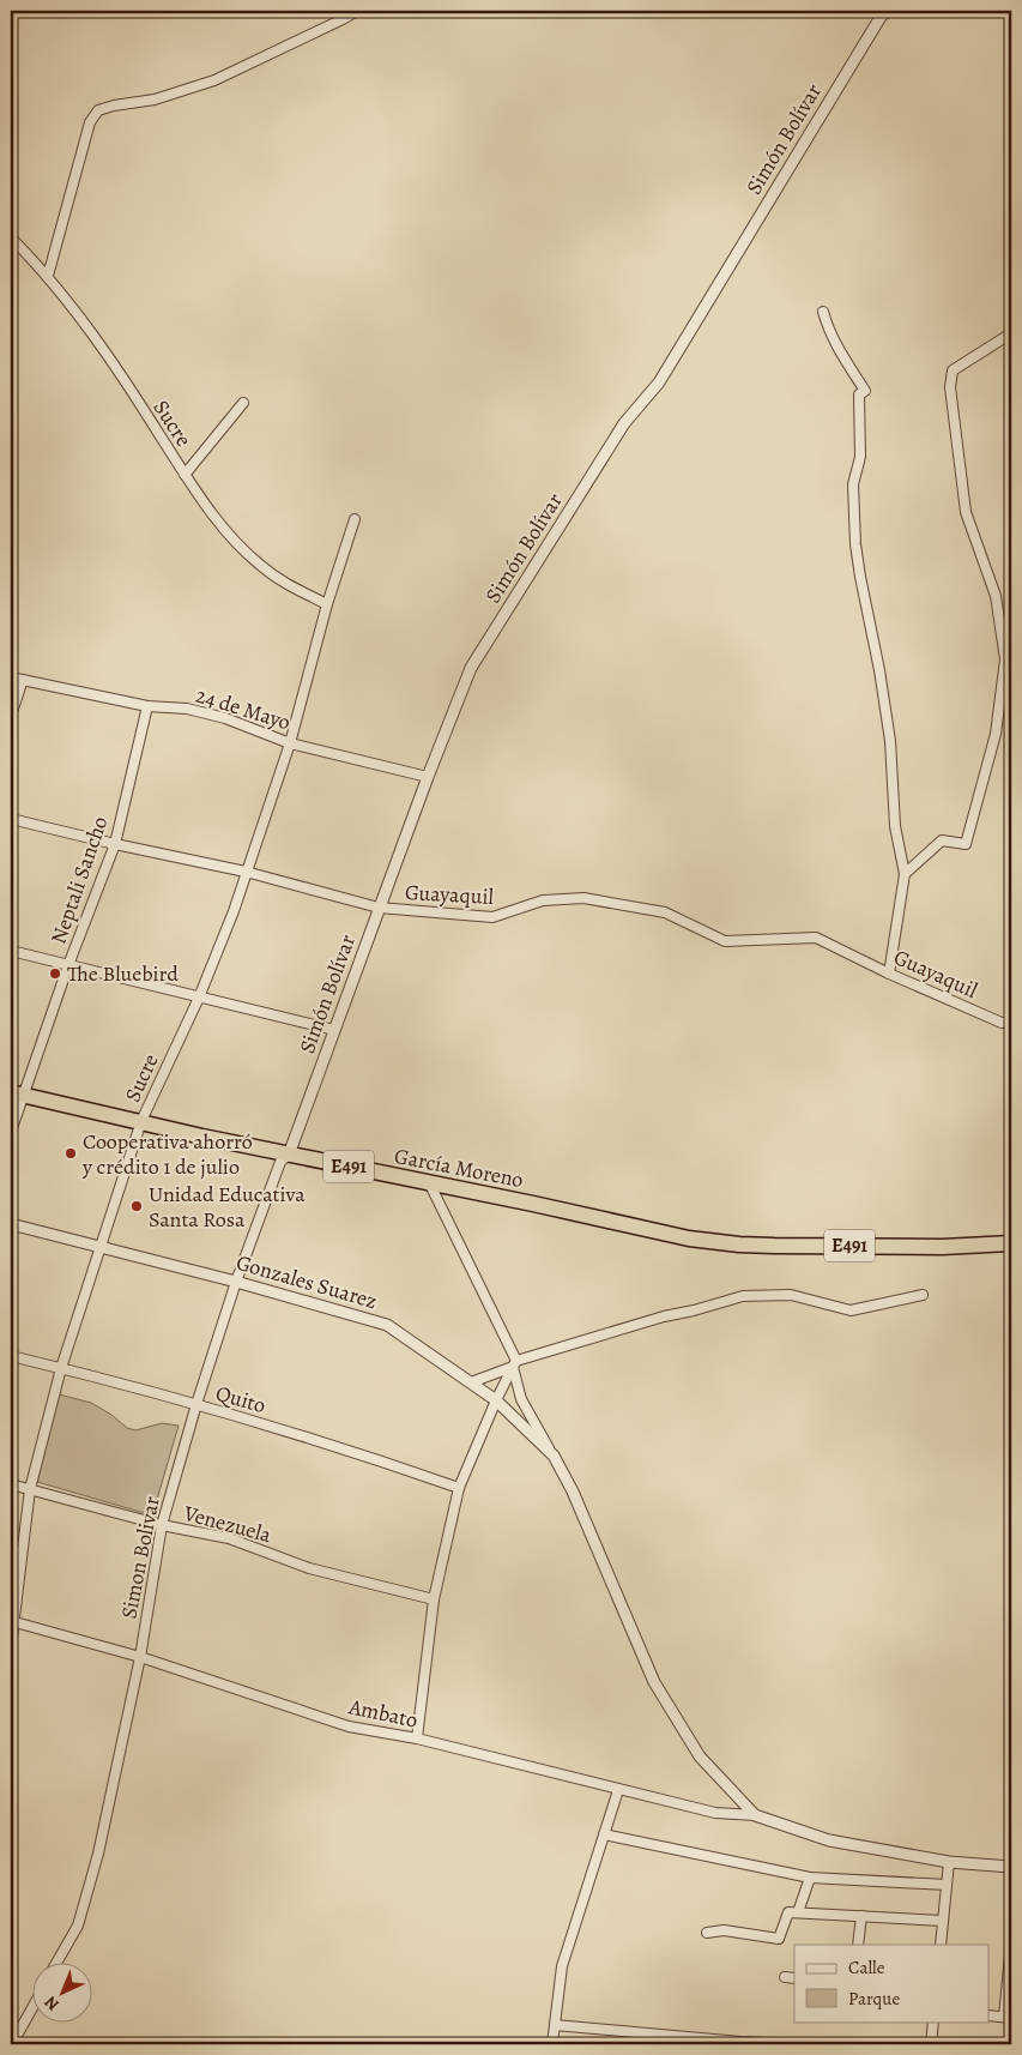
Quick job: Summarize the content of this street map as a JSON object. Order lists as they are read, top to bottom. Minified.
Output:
{"streets":{"highway":["E491","García Moreno"],"street":["Simón Bolívar","Sucre","24 de Mayo","Neptali Sancho","Guayaquil","Gonzales Suarez","Quito","Venezuela","Simon Bolivar","Ambato"]},"crossings":[["Simón Bolívar","24 de Mayo"],["Simón Bolívar","Guayaquil"],["Simón Bolívar","García Moreno"],["Simón Bolívar","Simon Bolivar"],["Sucre","24 de Mayo"],["Sucre","Guayaquil"],["Sucre","García Moreno"],["Sucre","Gonzales Suarez"],["Sucre","Quito"],["Sucre","Venezuela"],["Sucre","Ambato"],["24 de Mayo","Neptali Sancho"],["Neptali Sancho","Guayaquil"],["Neptali Sancho","García Moreno"],["García Moreno","Simon Bolivar"],["Gonzales Suarez","Simon Bolivar"],["Gonzales Suarez","Ambato"],["Quito","Simon Bolivar"],["Venezuela","Simon Bolivar"],["Simon Bolivar","Ambato"]],"places":["The Bluebird","Cooperativa ahorró y crédito 1 de julio","Unidad Educativa Santa Rosa"],"legend":["Calle","Parque"],"north":"bottom left"}
